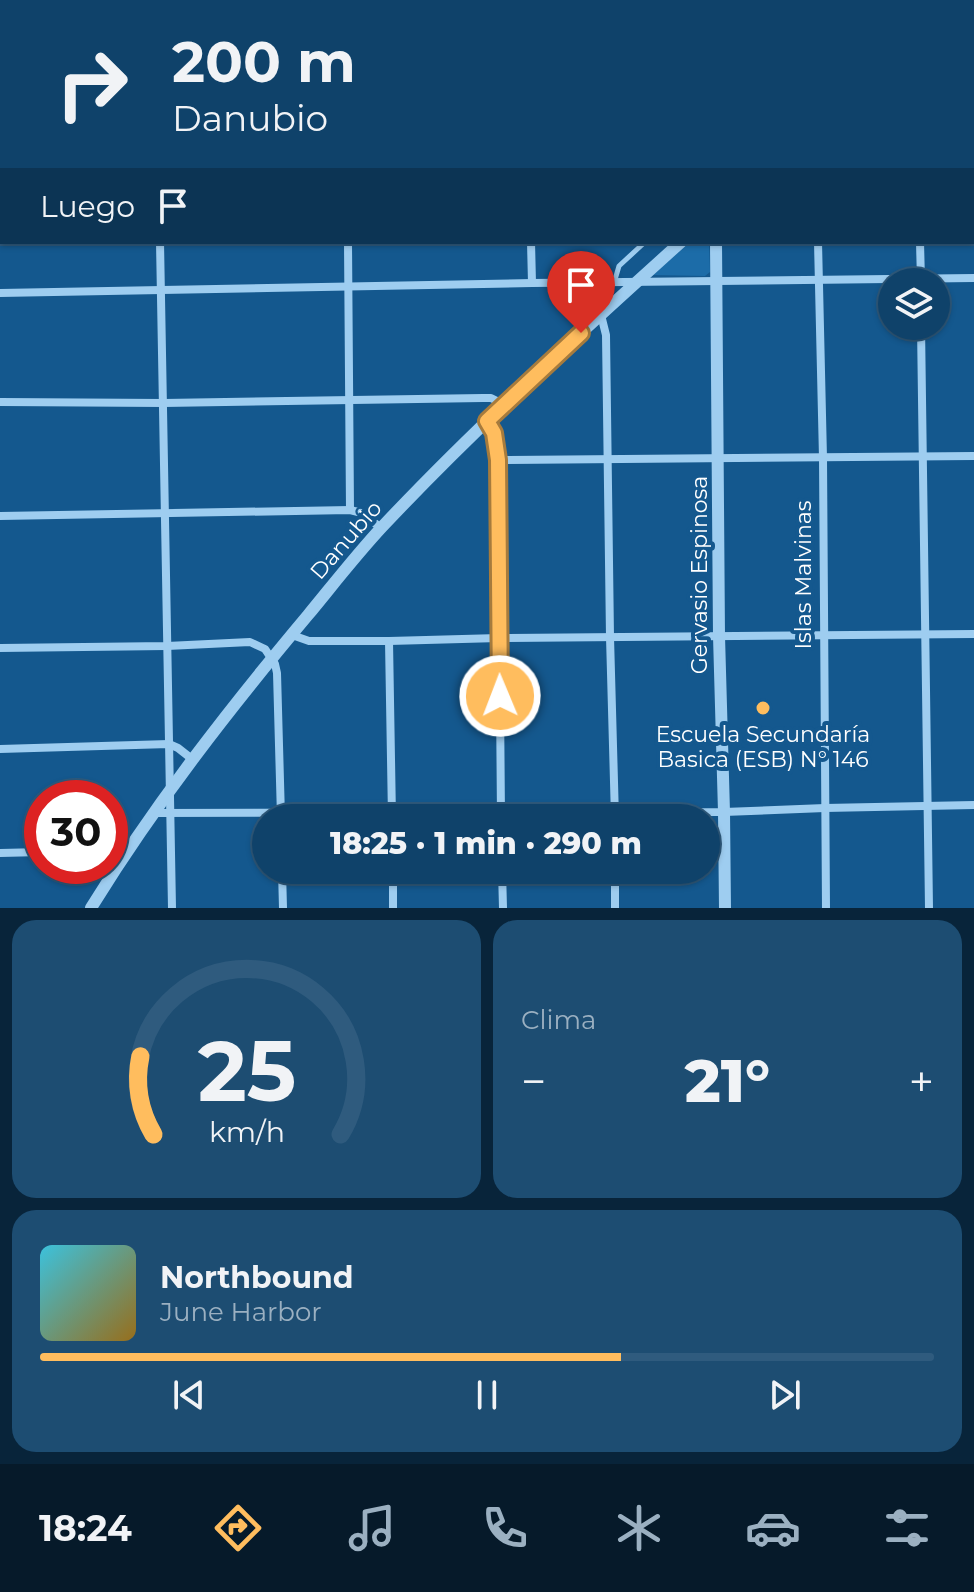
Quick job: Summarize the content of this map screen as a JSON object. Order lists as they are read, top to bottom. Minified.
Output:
{"streets":{"street":["Danubio","Gervasio Espinosa","Islas Malvinas"]},"places":["Escuela Secundaría Basica (ESB) N° 146"],"page":{"turn":["200 m","Danubio"],"then":"Luego","limit":"30","trip":"18:25 · 1 min · 290 m","tile":"Clima","heat":["−","21°","+"],"song":["Northbound","June Harbor"],"tabs":"18:24","gauge":["25","km/h"]}}
